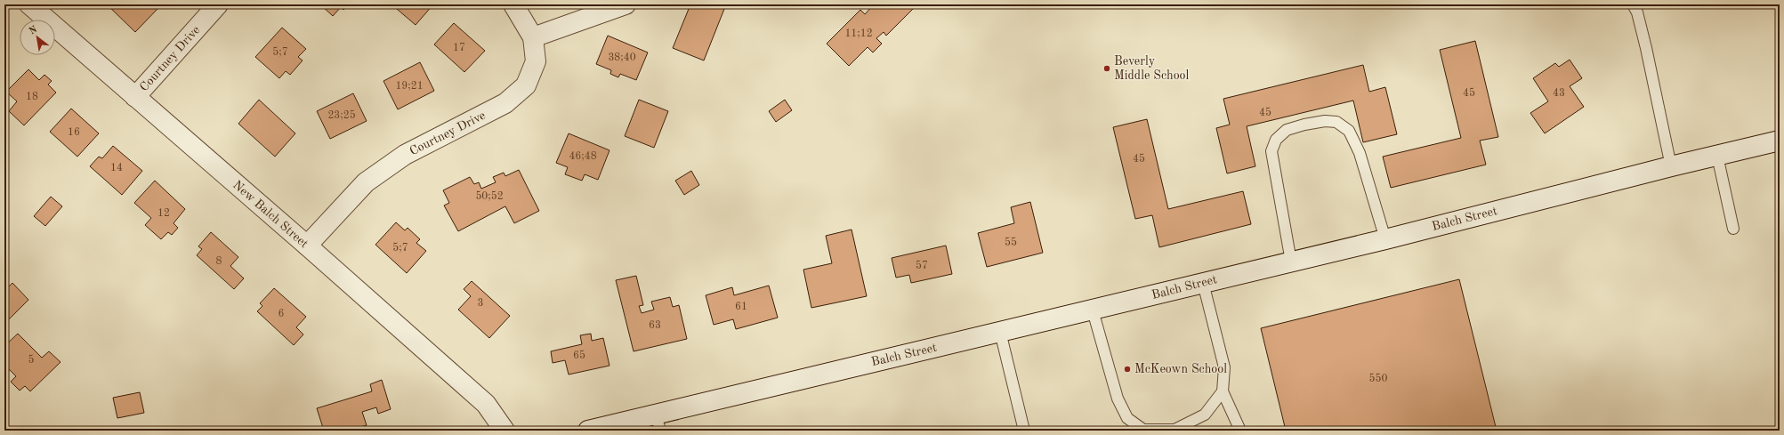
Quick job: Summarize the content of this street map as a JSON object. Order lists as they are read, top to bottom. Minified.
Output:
{"streets":{"street":["Courtney Drive","New Balch Street","Balch Street"]},"crossings":[["Courtney Drive","New Balch Street"]],"places":["Beverly Middle School","McKeown School"],"house_numbers":["11;12","17","5;7","38;40","19;21","45","43","18","45","23;25","16","46;48","45","14","50;52","12","55","5;7","8","57","3","61","6","63","65","5","550"],"north":"top left"}
